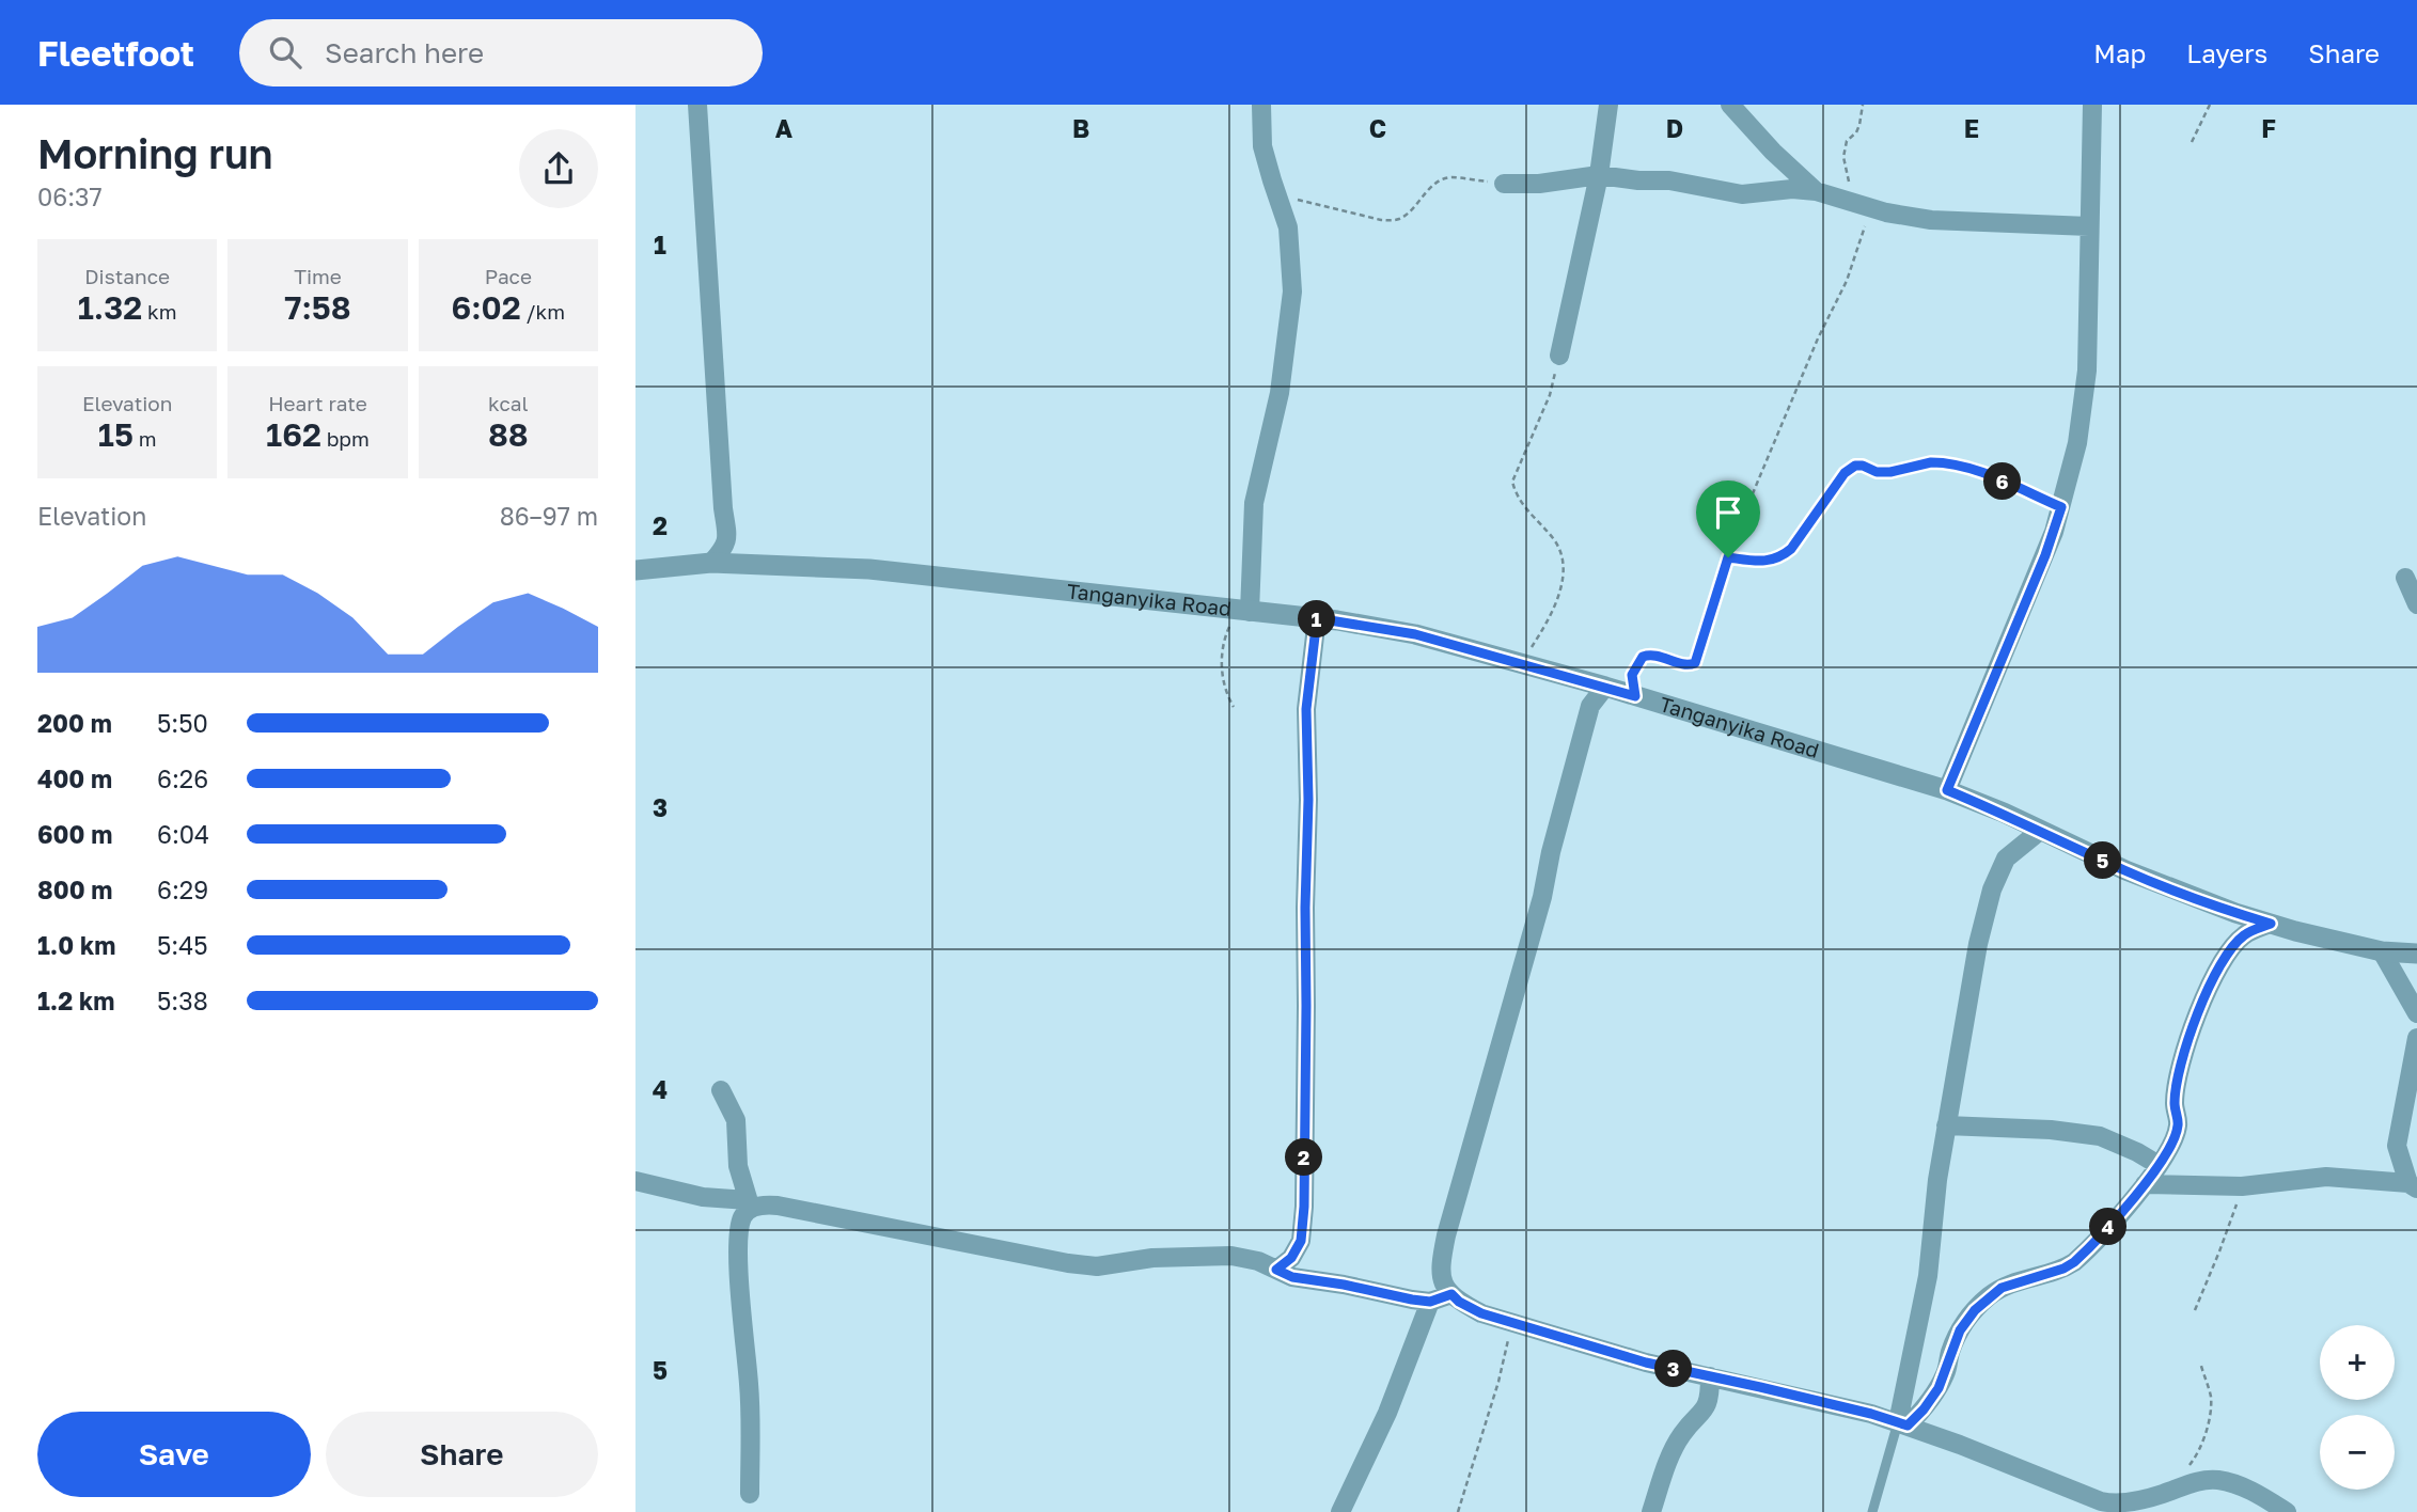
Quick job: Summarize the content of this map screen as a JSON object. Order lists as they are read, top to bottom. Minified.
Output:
{"streets":{"street":["Tanganyika Road"]},"page":{"header":"Fleetfoot","search":"Search here","nav":["Map","Layers","Share"],"heading":["Morning run","06:37"],"stats":[["Distance","1.32 km"],["Time","7:58"],["Pace","6:02 /km"],["Elevation","15 m"],["Heart rate","162 bpm"],["kcal","88"]],"pins":["6","1","5","2","4","3"],"chart":["Elevation","86–97 m"],"list":[{"name":"200 m","note":"5:50"},{"name":"400 m","note":"6:26"},{"name":"600 m","note":"6:04"},{"name":"800 m","note":"6:29"},{"name":"1.0 km","note":"5:45"},{"name":"1.2 km","note":"5:38"}],"map_buttons":["+","−"],"buttons":["Save","Share"]},"grid":{"columns":["A","B","C","D","E","F"],"rows":["1","2","3","4","5"]}}
